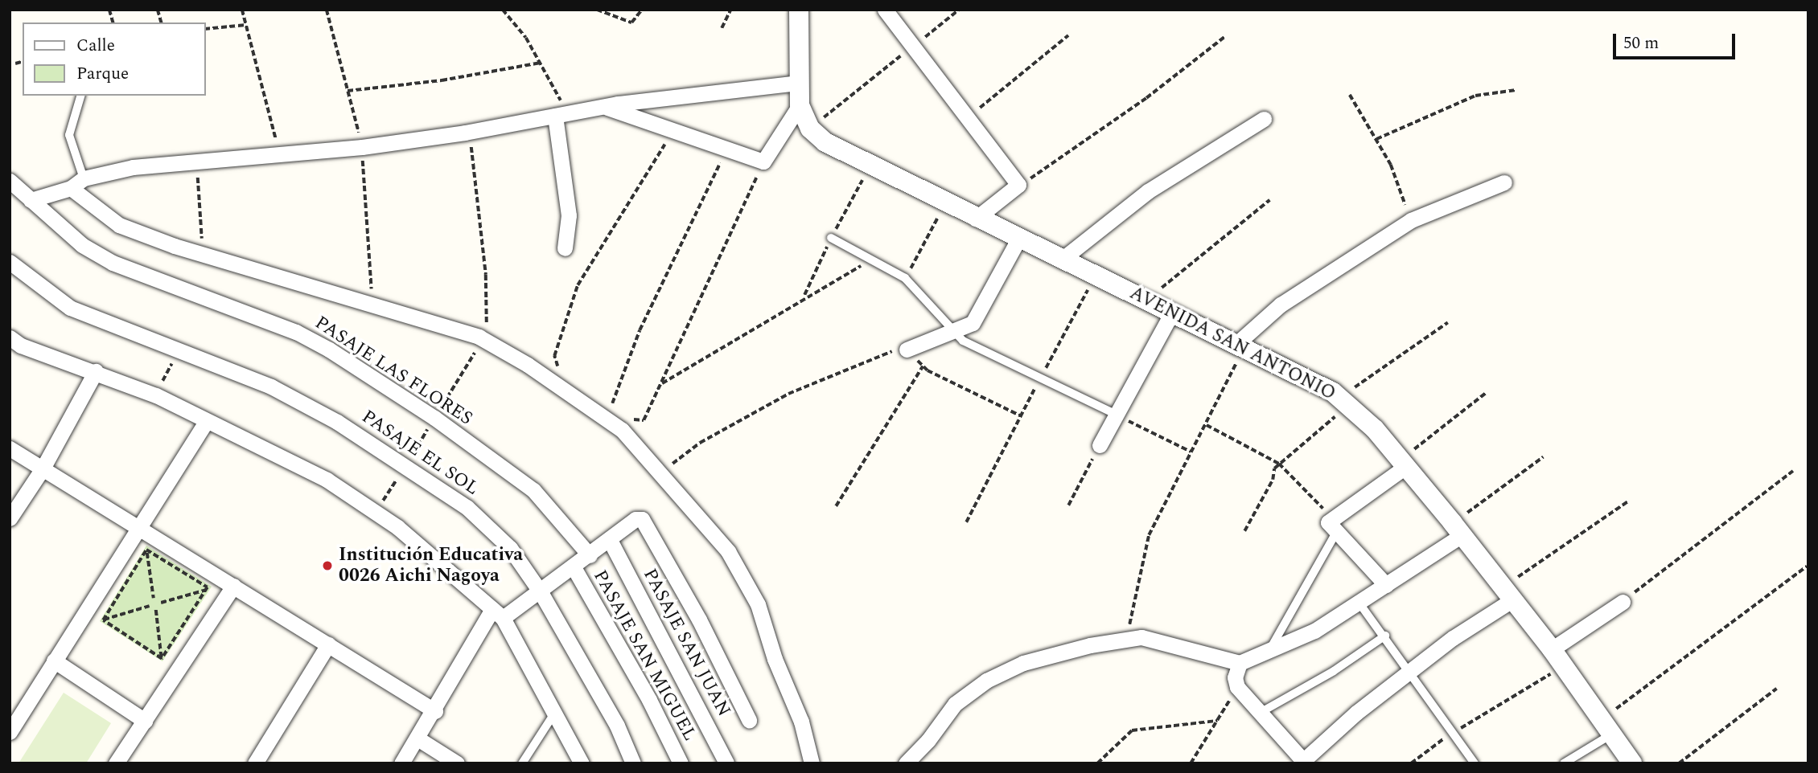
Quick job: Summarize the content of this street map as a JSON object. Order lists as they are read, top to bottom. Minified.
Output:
{"streets":{"street":["AVENIDA SAN ANTONIO","PASAJE LAS FLORES","PASAJE EL SOL","PASAJE SAN JUAN","PASAJE SAN MIGUEL"]},"places":["Institución Educativa 0026 Aichi Nagoya"],"legend":["Calle","Parque"],"scale_bar":"50 m"}
